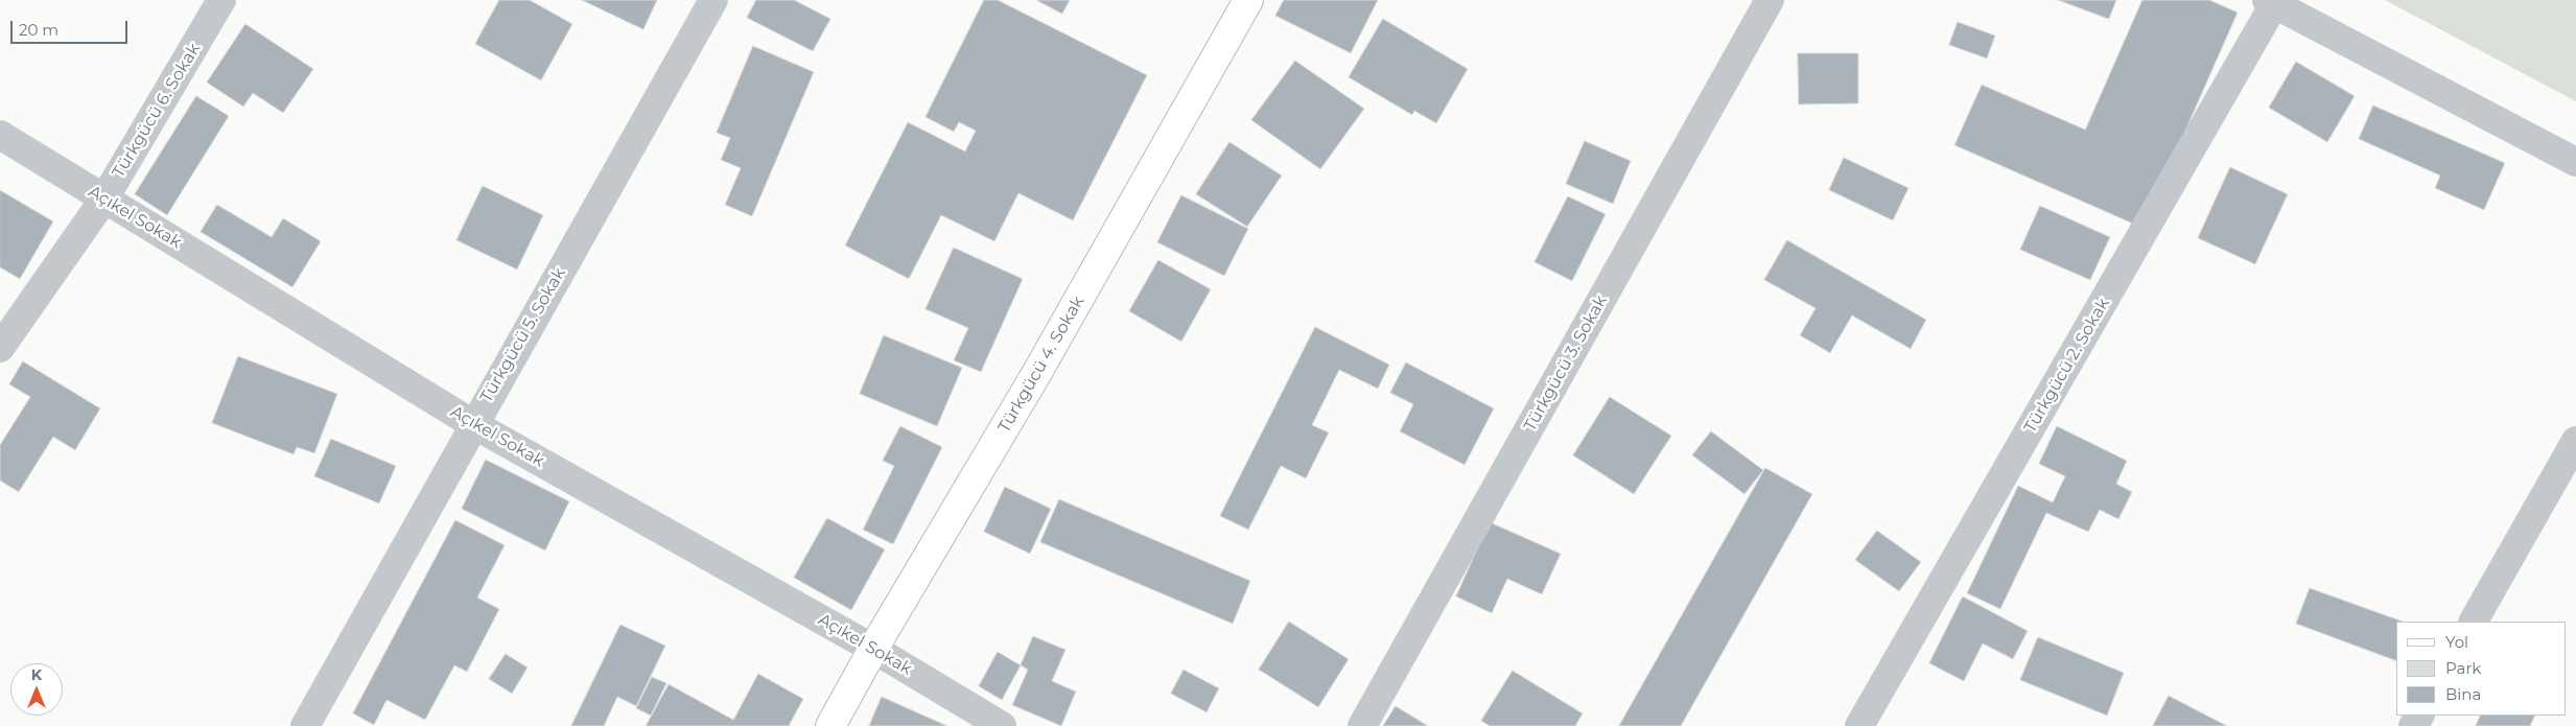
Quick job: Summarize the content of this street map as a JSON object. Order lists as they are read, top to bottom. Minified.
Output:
{"streets":{"main road":["Türkgücü 4. Sokak"],"street":["Türkgücü 6. Sokak","Açıkel Sokak","Türkgücü 5. Sokak","Türkgücü 3. Sokak","Türkgücü 2. Sokak"]},"crossings":[["Türkgücü 6. Sokak","Açıkel Sokak"],["Açıkel Sokak","Türkgücü 5. Sokak"],["Açıkel Sokak","Türkgücü 4. Sokak"]],"legend":["Yol","Park","Bina"],"scale_bar":"20 m","north":"top"}
